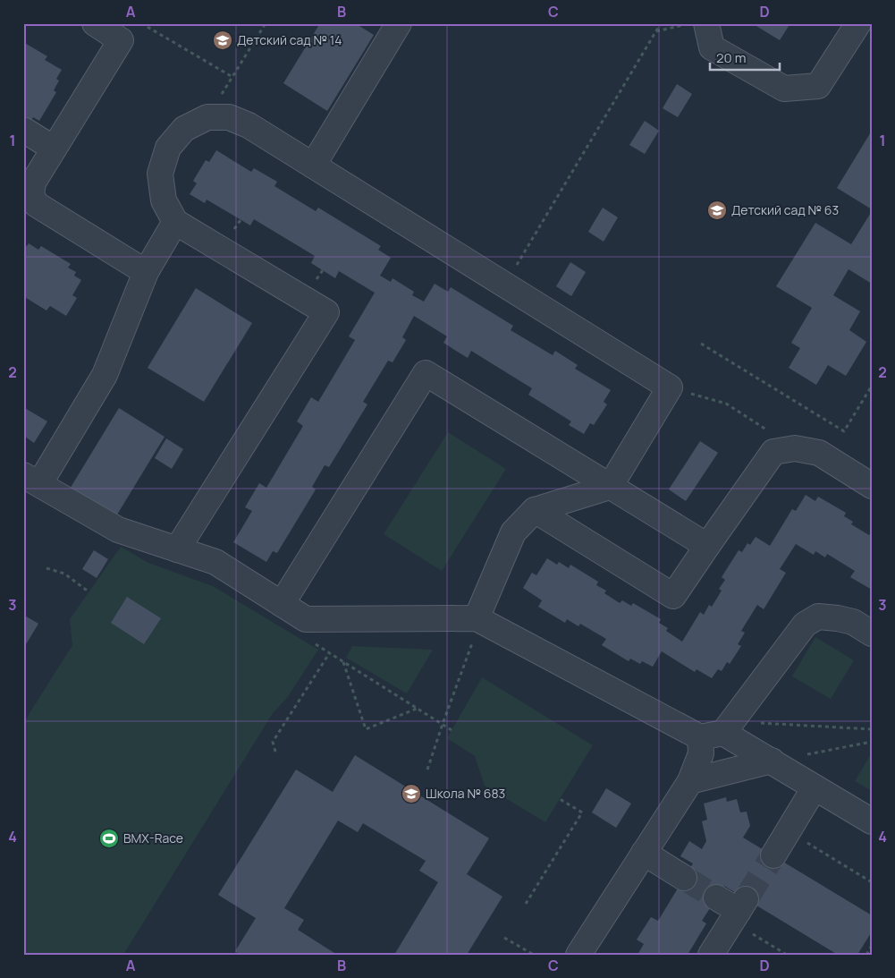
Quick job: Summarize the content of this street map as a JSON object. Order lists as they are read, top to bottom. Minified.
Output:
{"places":{"school or university":["Детский сад № 14","Детский сад № 63","Школа № 683"],"sports":["BMX-Race"]},"scale_bar":"20 m","grid":{"columns":["A","B","C","D"],"rows":["1","2","3","4"]}}
